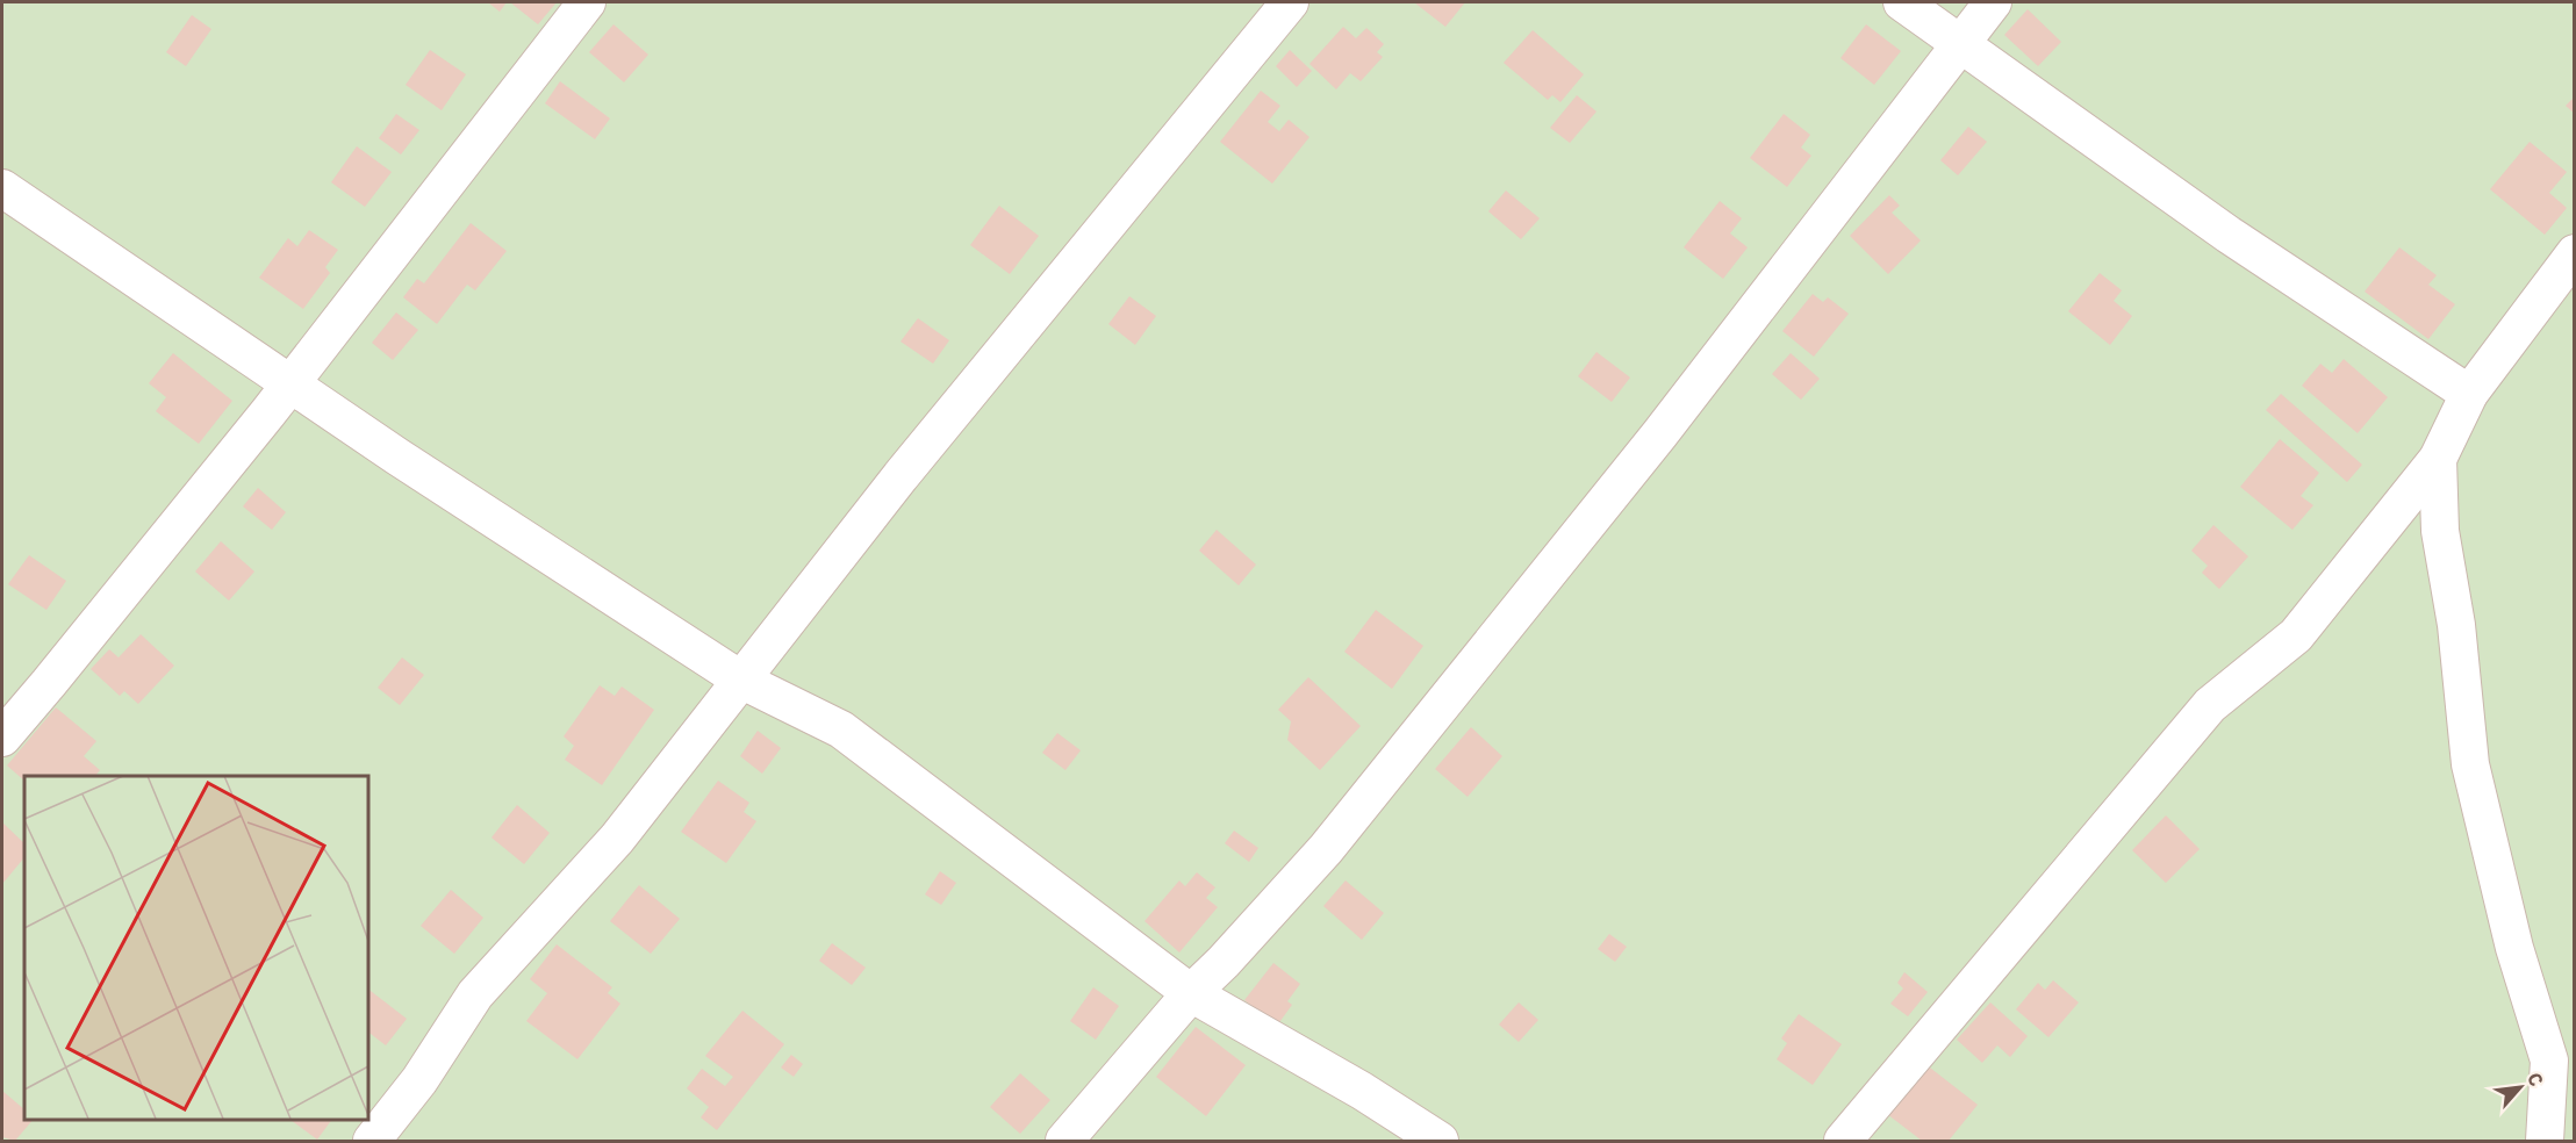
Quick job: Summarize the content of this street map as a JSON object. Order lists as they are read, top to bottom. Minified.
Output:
{"north":"top right"}
